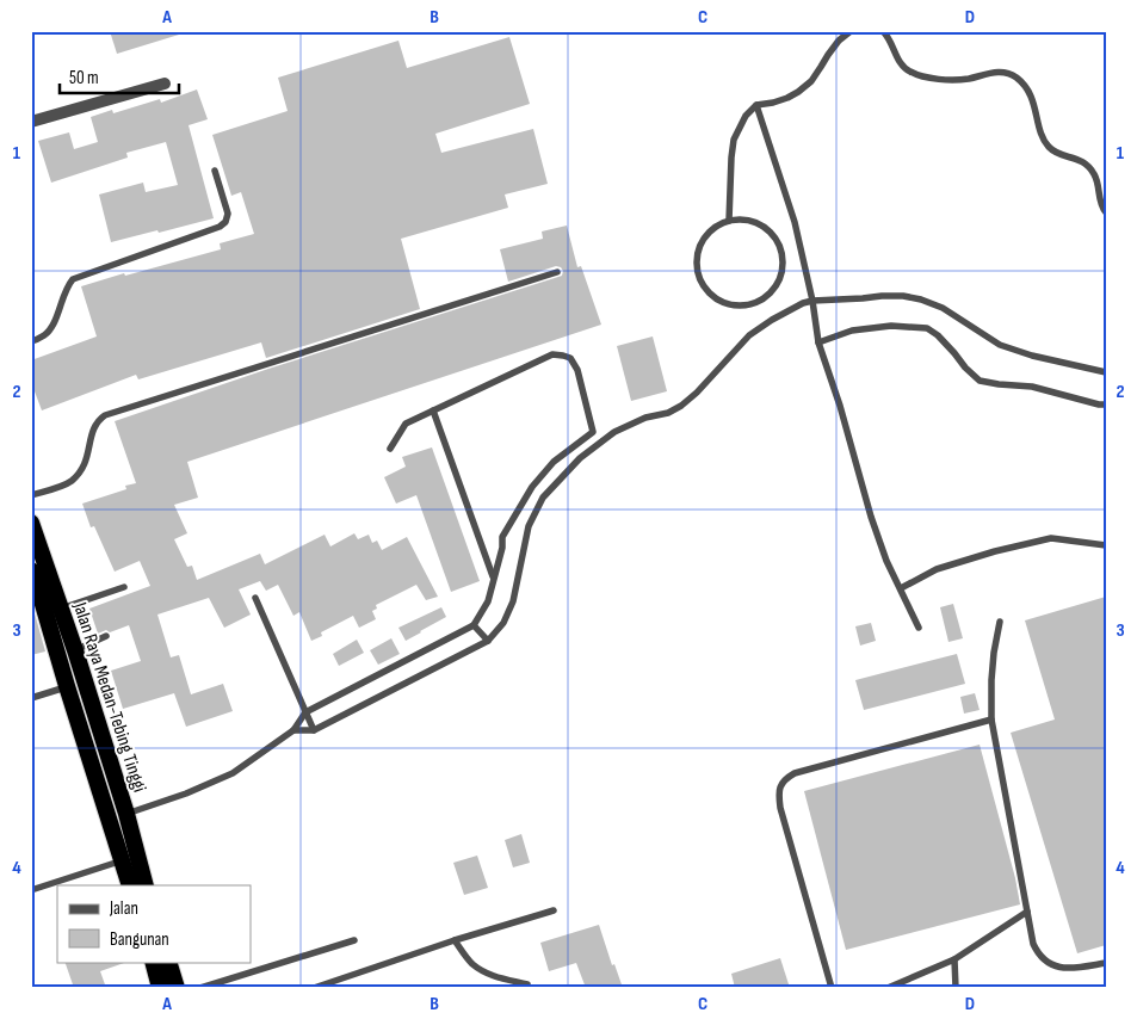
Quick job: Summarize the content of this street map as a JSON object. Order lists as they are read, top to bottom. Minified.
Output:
{"streets":{"highway":["Jalan Raya Medan-Tebing Tinggi"]},"legend":["Jalan","Bangunan"],"scale_bar":"50 m","grid":{"columns":["A","B","C","D"],"rows":["1","2","3","4"]}}
